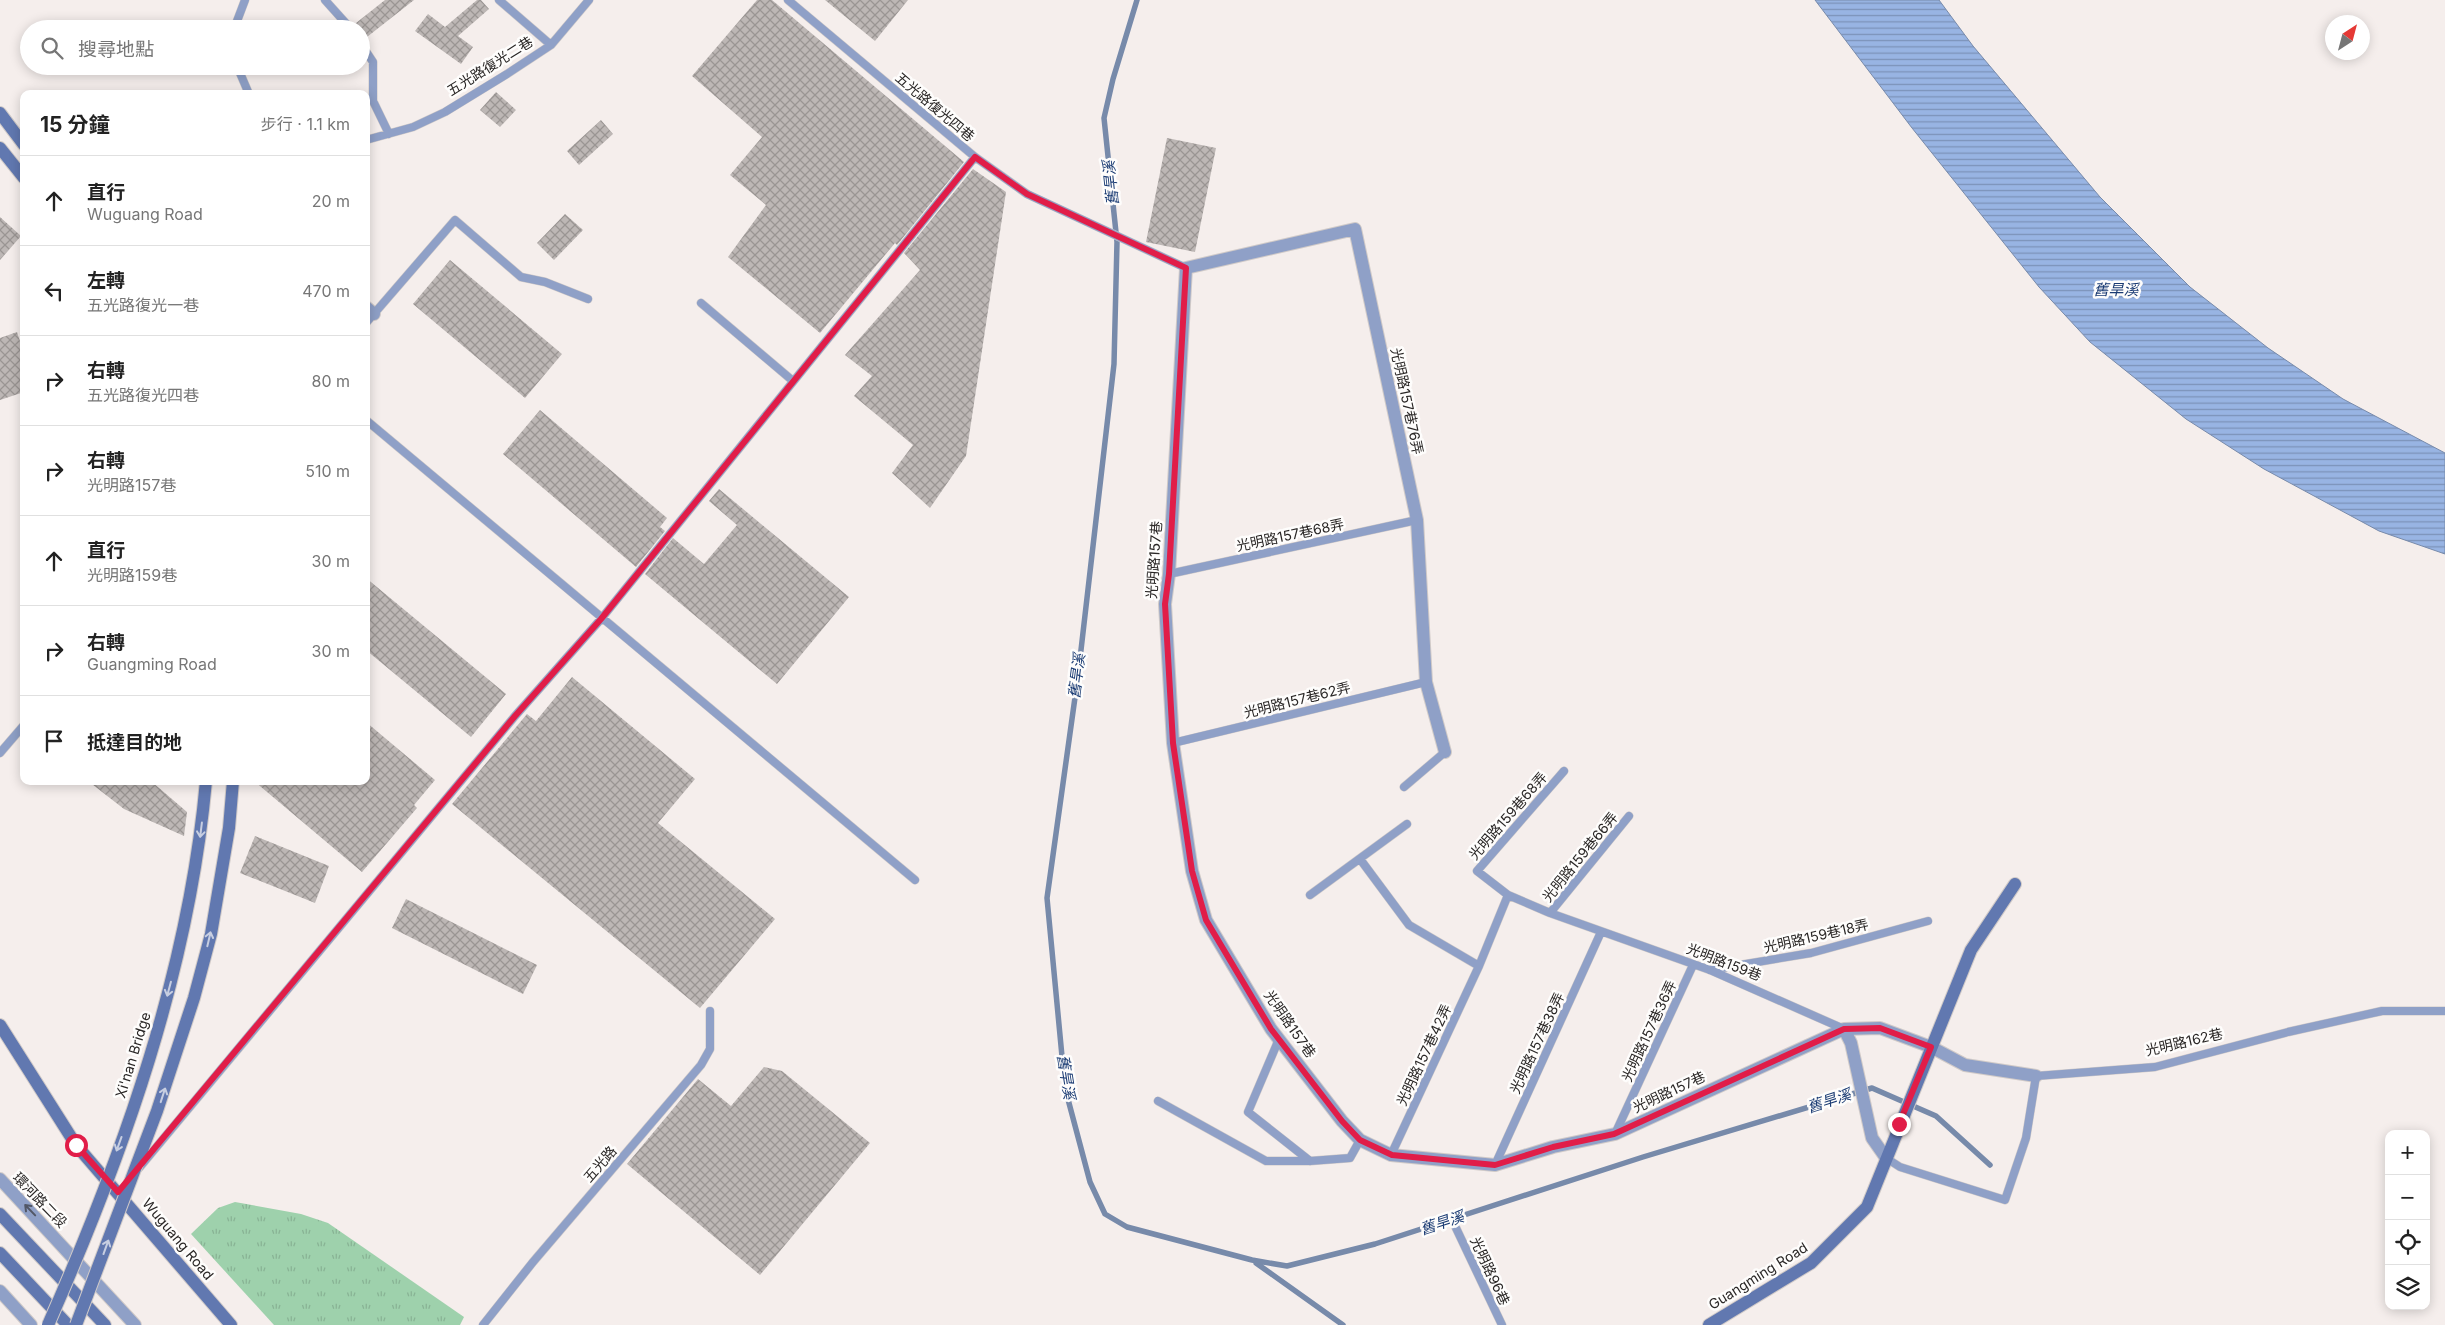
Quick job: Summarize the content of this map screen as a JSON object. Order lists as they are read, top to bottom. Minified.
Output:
{"streets":{"main road":["Xi'nan Bridge","Wuguang Road","Guangming Road"],"street":["光明路157巷76弄","光明路157巷","光明路159巷","光明路162巷","環河路二段"],"lane":["五光路復光二巷","五光路復光四巷","光明路157巷68弄","光明路157巷62弄","光明路159巷68弄","光明路159巷66弄","光明路159巷18弄","光明路157巷36弄","光明路157巷38弄","光明路157巷42弄","五光路","光明路96巷"]},"crossings":[["五光路復光四巷","光明路157巷76弄"],["五光路復光四巷","光明路157巷"],["光明路157巷76弄","光明路157巷68弄"],["光明路157巷76弄","光明路157巷"],["光明路157巷76弄","光明路157巷62弄"],["光明路157巷68弄","光明路157巷"],["光明路157巷","光明路157巷62弄"],["光明路157巷","光明路159巷"],["光明路157巷","光明路157巷36弄"],["光明路157巷","光明路157巷38弄"],["光明路157巷","光明路157巷42弄"],["光明路159巷68弄","光明路159巷"],["光明路159巷68弄","光明路157巷42弄"],["光明路159巷66弄","光明路159巷"],["光明路159巷18弄","光明路159巷"],["光明路159巷","光明路157巷36弄"],["光明路159巷","光明路162巷"],["光明路159巷","光明路157巷38弄"],["光明路159巷","光明路157巷42弄"],["光明路159巷","Guangming Road"],["光明路162巷","Guangming Road"]],"one_way":["環河路二段"],"water":["舊旱溪"],"north":"top right","page":{"search":"搜尋地點","heading":["15 分鐘","步行 · 1.1 km"],"list":[["直行","Wuguang Road","20 m"],["左轉","五光路復光一巷","470 m"],["右轉","五光路復光四巷","80 m"],["右轉","光明路157巷","510 m"],["直行","光明路159巷","30 m"],["右轉","Guangming Road","30 m"],"抵達目的地"],"map_buttons":["+","−"]}}
